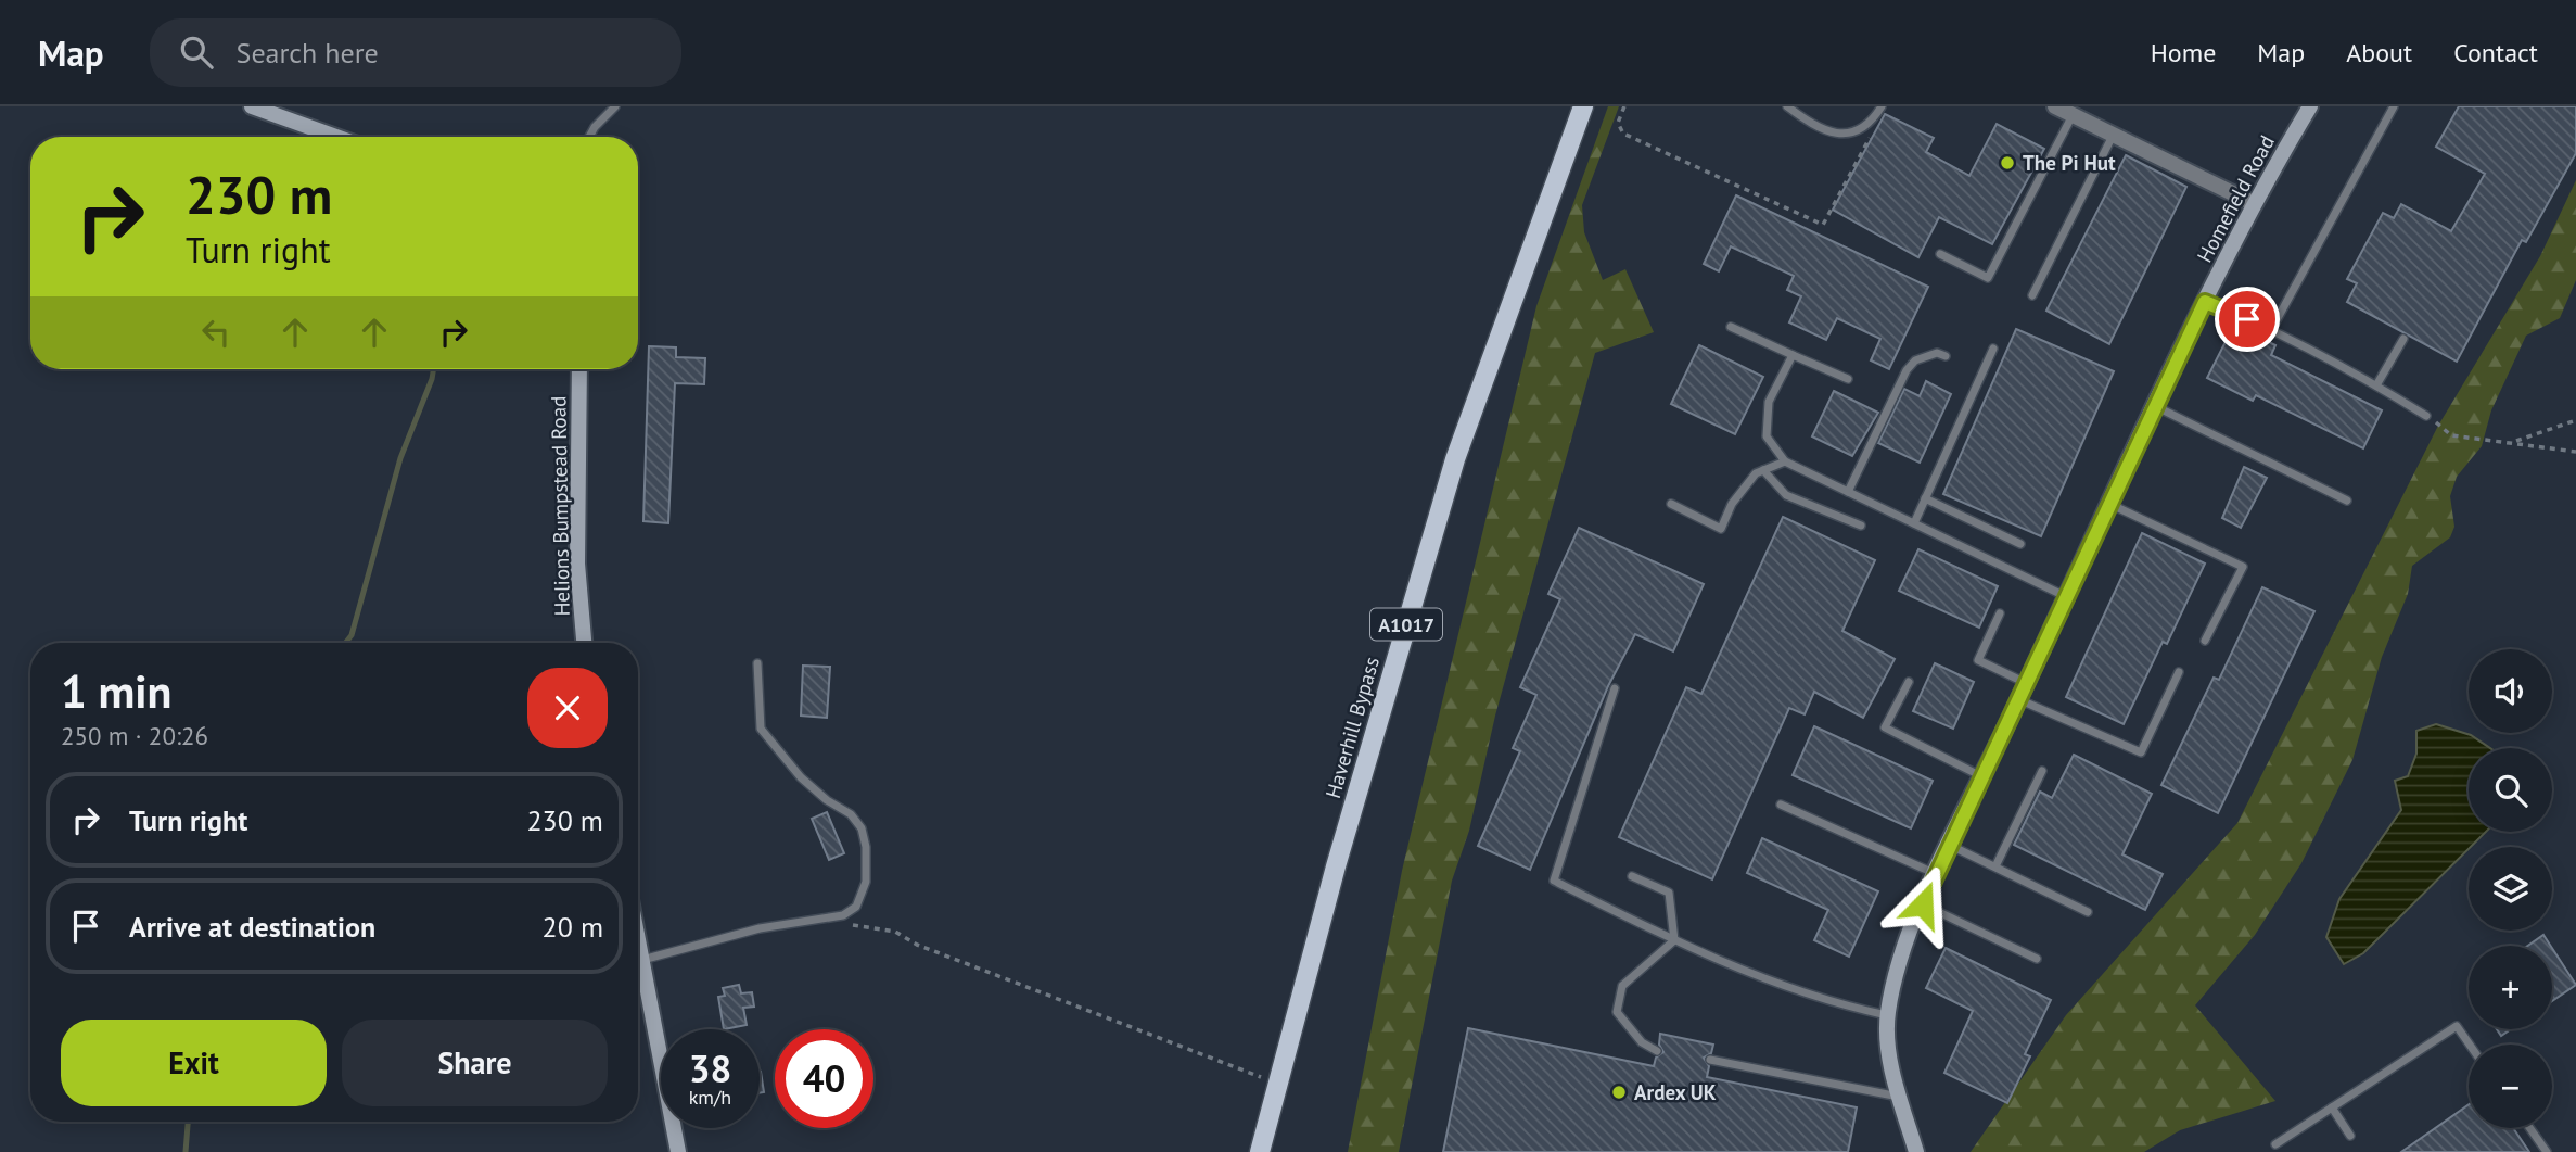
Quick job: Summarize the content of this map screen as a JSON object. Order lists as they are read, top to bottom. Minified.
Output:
{"streets":{"main road":["A1017","Haverhill Bypass"],"street":["Homefield Road","Helions Bumpstead Road"]},"places":["The Pi Hut","Ardex UK"],"page":{"header":"Map","search":"Search here","nav":["Home","Map","About","Contact"],"turn":["230 m","Turn right"],"heading":["1 min","250 m · 20:26"],"map_buttons":["+","−"],"list":[{"name":"Turn right","value":"230 m"},{"name":"Arrive at destination","value":"20 m"}],"buttons":["Exit","Share"],"speed":"38 km/h","limit":"40"}}
